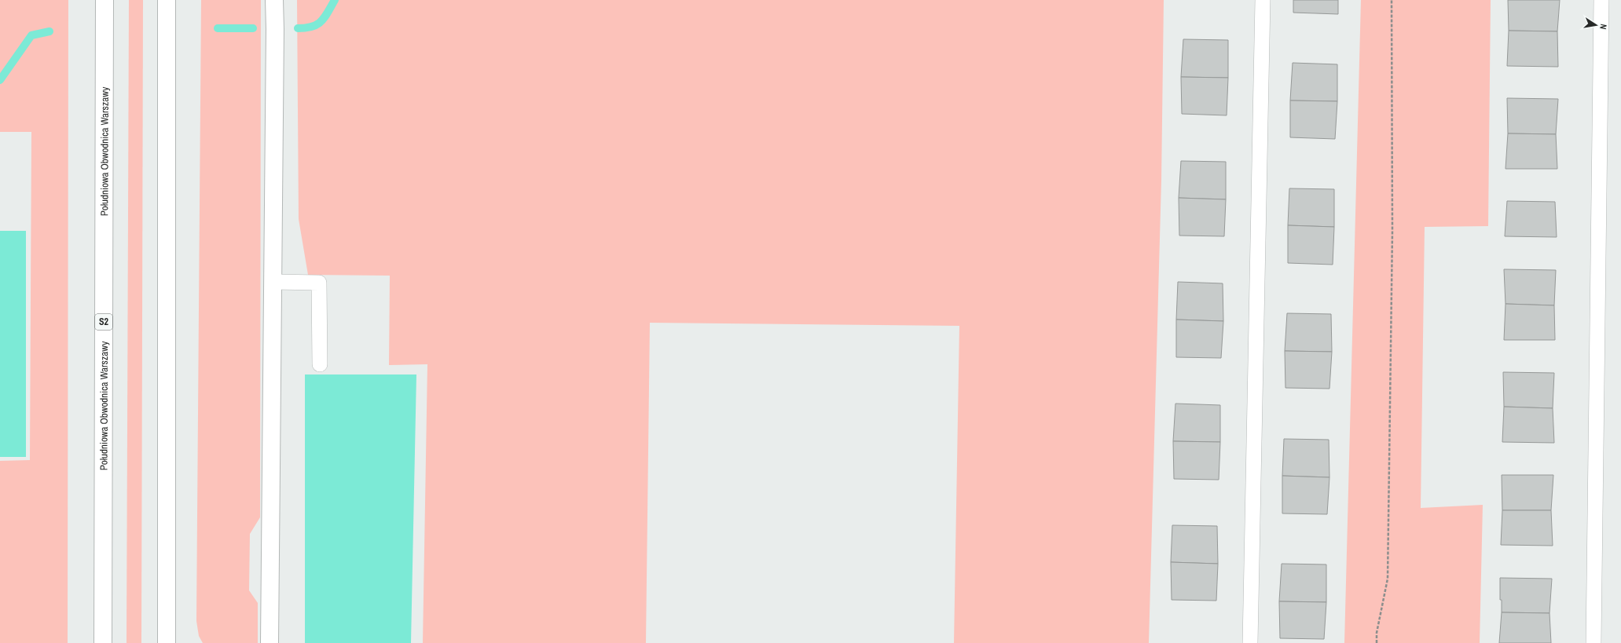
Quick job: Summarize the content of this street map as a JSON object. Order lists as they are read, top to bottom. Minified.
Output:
{"streets":{"main road":["Południowa Obwodnica Warszawy","S2"]},"north":"right"}
